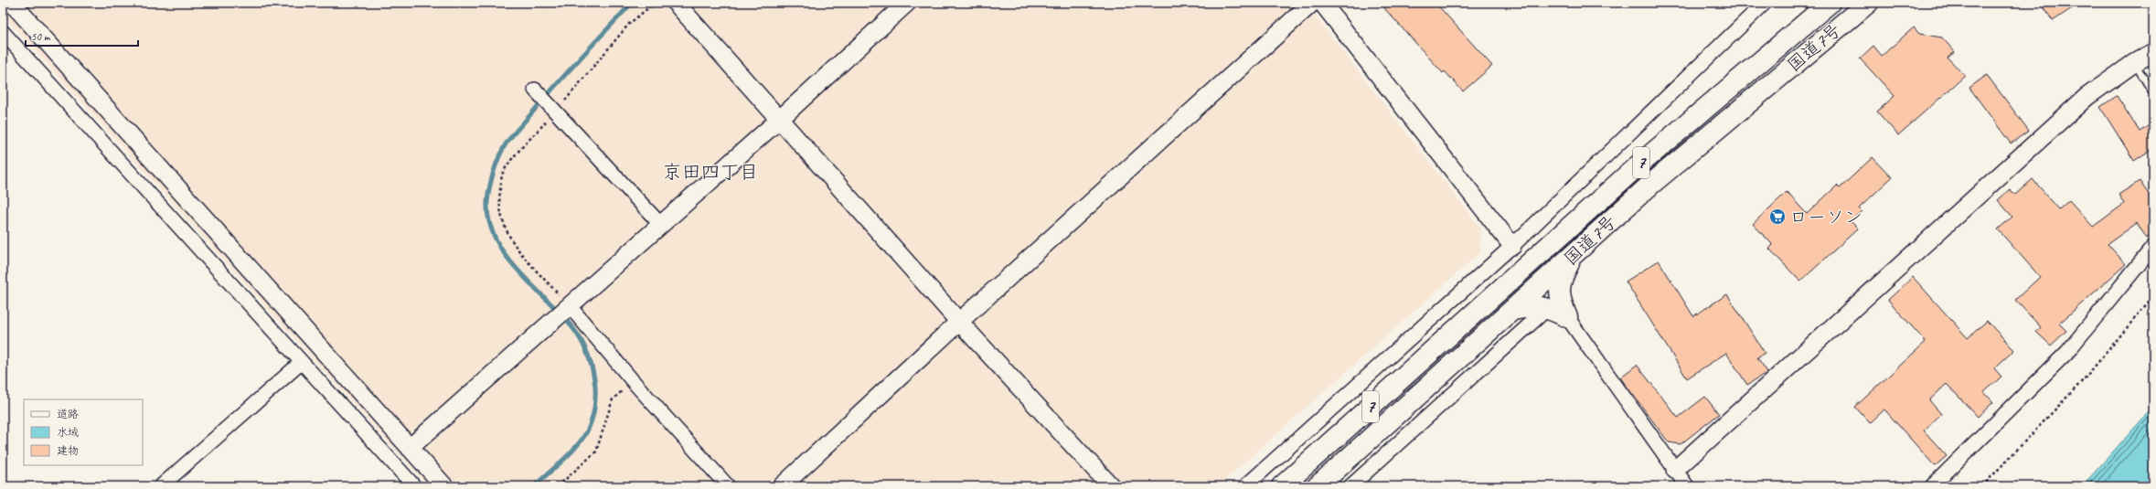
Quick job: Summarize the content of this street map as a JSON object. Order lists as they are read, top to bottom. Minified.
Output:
{"streets":{"highway":["国道7号","7"]},"districts":["京田四丁目"],"places":{"supermarket":["ローソン"]},"legend":["道路","水域","建物"],"scale_bar":"50 m"}
